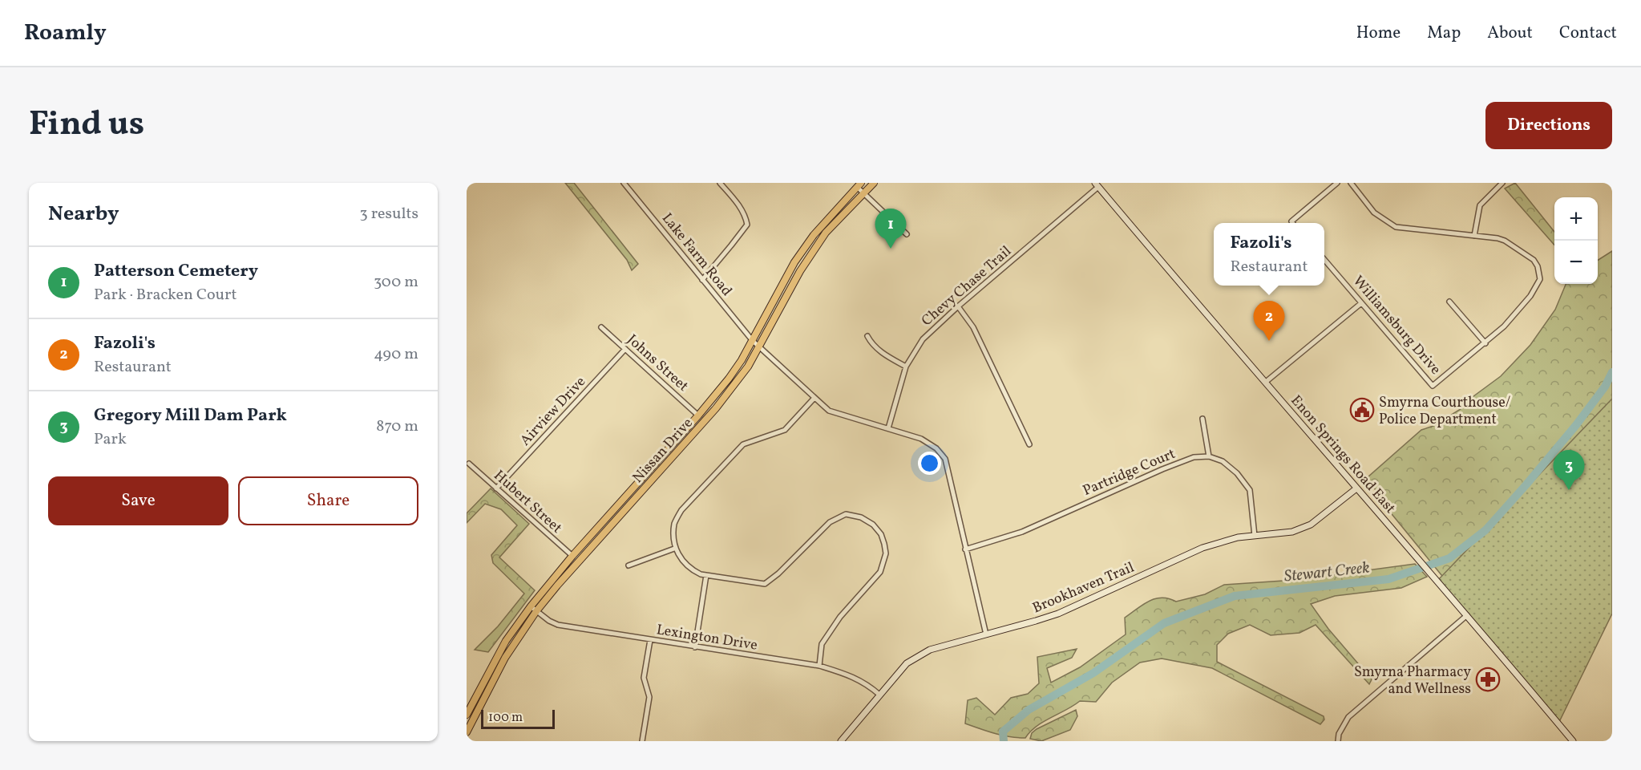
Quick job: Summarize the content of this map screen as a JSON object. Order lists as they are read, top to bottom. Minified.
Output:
{"streets":{"main road":["Nissan Drive"],"street":["Lake Farm Road","Chevy Chase Trail","Williamsburg Drive","Johns Street","Airview Drive","Enon Springs Road East","Partridge Court","Hubert Street","Brookhaven Trail","Lexington Drive"]},"crossings":[["Lake Farm Road","Chevy Chase Trail"],["Lake Farm Road","Nissan Drive"],["Lake Farm Road","Partridge Court"],["Chevy Chase Trail","Enon Springs Road East"],["Johns Street","Airview Drive"],["Johns Street","Nissan Drive"],["Airview Drive","Hubert Street"],["Nissan Drive","Hubert Street"],["Nissan Drive","Lexington Drive"],["Enon Springs Road East","Brookhaven Trail"],["Brookhaven Trail","Lexington Drive"]],"water":["Stewart Creek"],"places":{"public building":["Smyrna Courthouse/ Police Department"],"pharmacy":["Smyrna Pharmacy and Wellness"]},"scale_bar":"100 m","page":{"header":"Roamly","nav":["Home","Map","About","Contact"],"title":"Find us","buttons":["Directions",["Save","Share"]],"heading":["Nearby","3 results"],"map_buttons":["+","−"],"pins":["1","2","3"],"popup":["Fazoli's","Restaurant"],"list":[{"mark":"1","name":"Patterson Cemetery","note":"Park · Bracken Court","value":"300 m"},{"mark":"2","name":"Fazoli's","note":"Restaurant","value":"490 m"},{"mark":"3","name":"Gregory Mill Dam Park","note":"Park","value":"870 m"}],"scale":"100 m"}}
